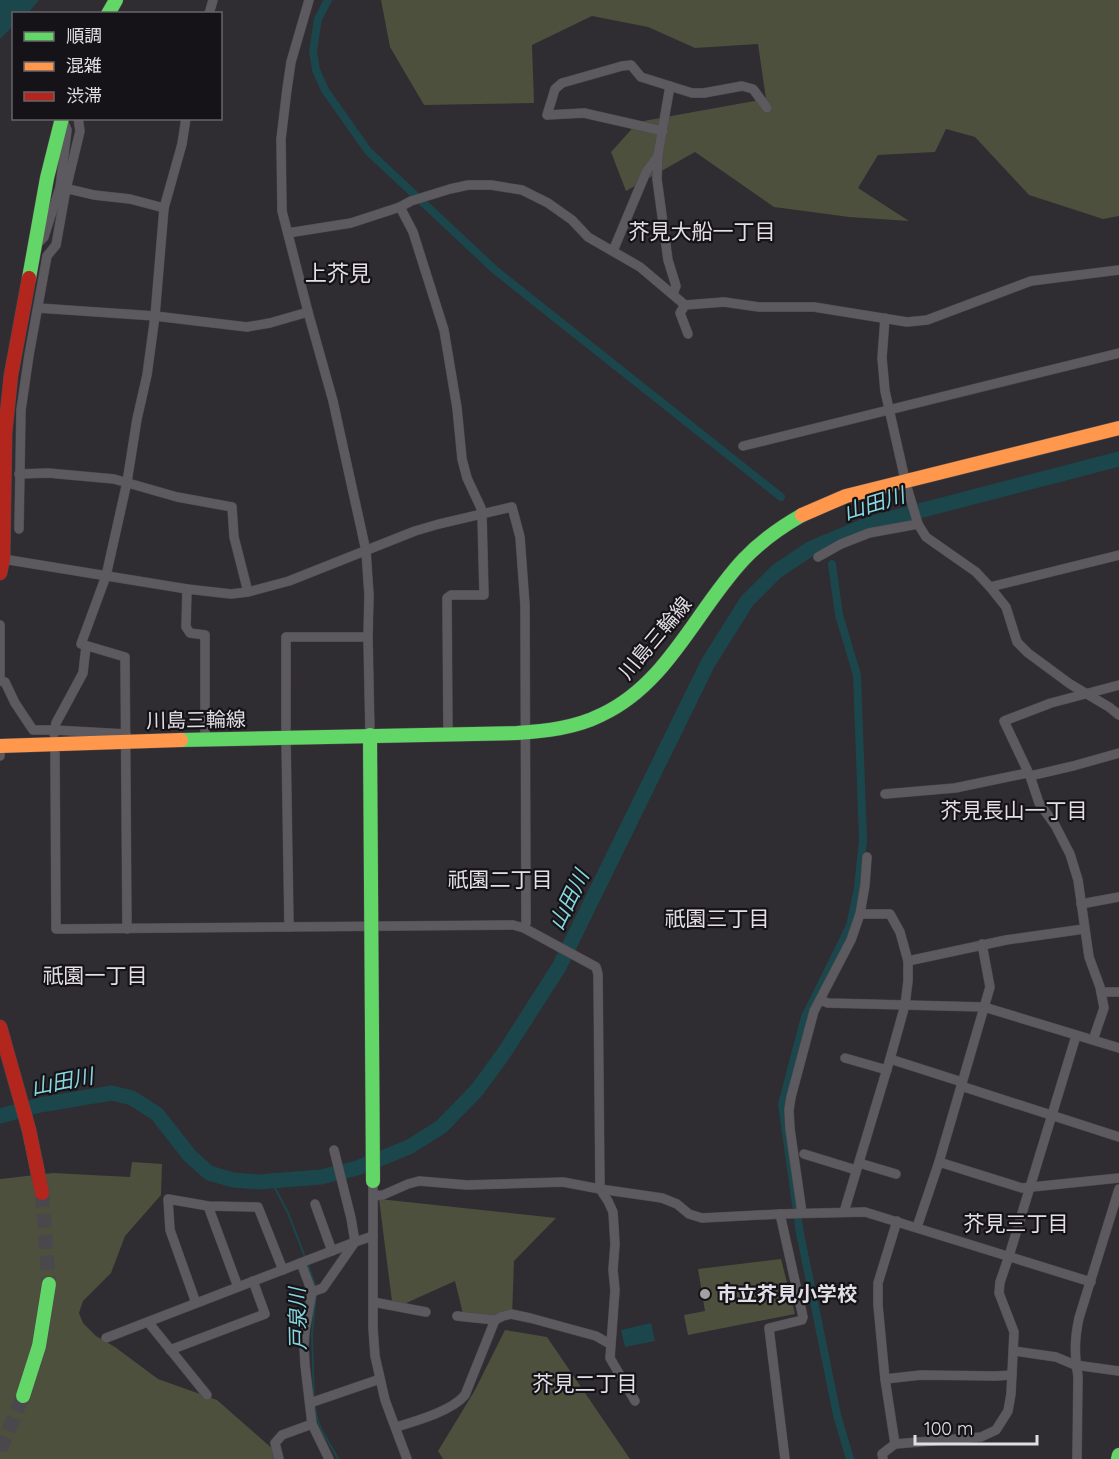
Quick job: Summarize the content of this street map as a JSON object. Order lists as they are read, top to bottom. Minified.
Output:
{"streets":{"main road":["川島三輪線"]},"districts":["芥見大船一丁目","上芥見","芥見長山一丁目","祇園二丁目","祇園三丁目","祇園一丁目","芥見三丁目","芥見二丁目"],"water":["山田川","戸泉川"],"places":["市立芥見小学校"],"legend":["順調","混雑","渋滞"],"scale_bar":"100 m"}
